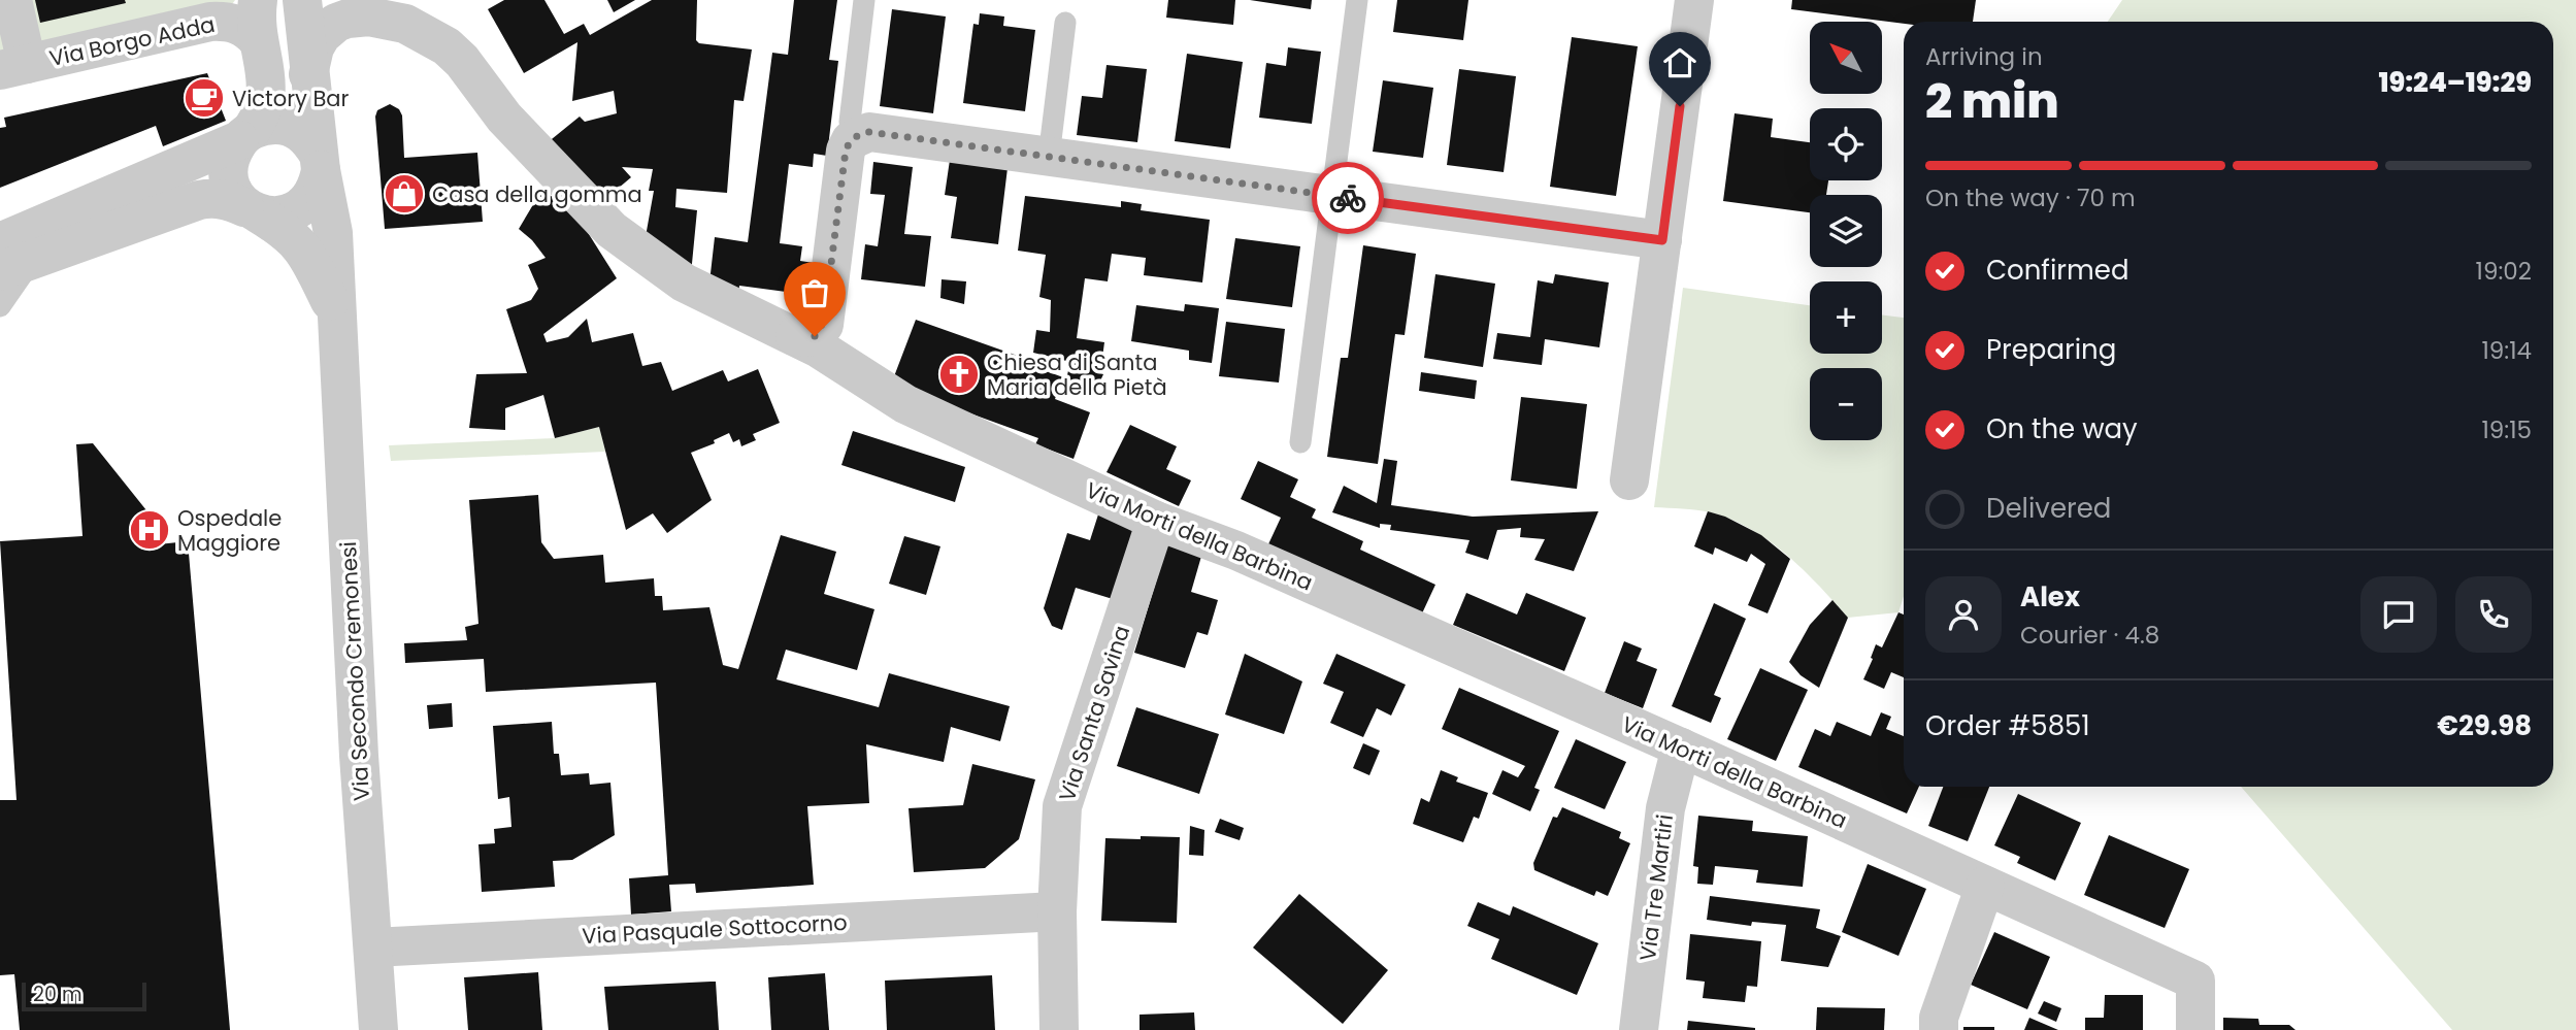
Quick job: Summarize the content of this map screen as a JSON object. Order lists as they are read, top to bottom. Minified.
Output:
{"streets":{"street":["Via Borgo Adda","Via Morti della Barbina","Via Secondo Cremonesi","Via Santa Savina","Via Tre Martiri","Via Pasquale Sottocorno"]},"crossings":[["Via Morti della Barbina","Via Secondo Cremonesi"],["Via Morti della Barbina","Via Santa Savina"],["Via Morti della Barbina","Via Tre Martiri"],["Via Secondo Cremonesi","Via Pasquale Sottocorno"],["Via Santa Savina","Via Pasquale Sottocorno"]],"places":{"cafe":["Victory Bar"],"shop":["Casa della gomma"],"church":["Chiesa di Santa Maria della Pietà"],"hospital":["Ospedale Maggiore"]},"scale_bar":"20 m","north":"top left","page":{"map_buttons":["+","−"],"heading":["2 min","Arriving in","19:24–19:29"],"panel":["Alex","Courier · 4.8","Order #5851","€29.98"],"bar":"On the way · 70 m","list":[["Confirmed","19:02"],["Preparing","19:14"],["On the way","19:15"],"Delivered"],"scale":"20 m"}}
